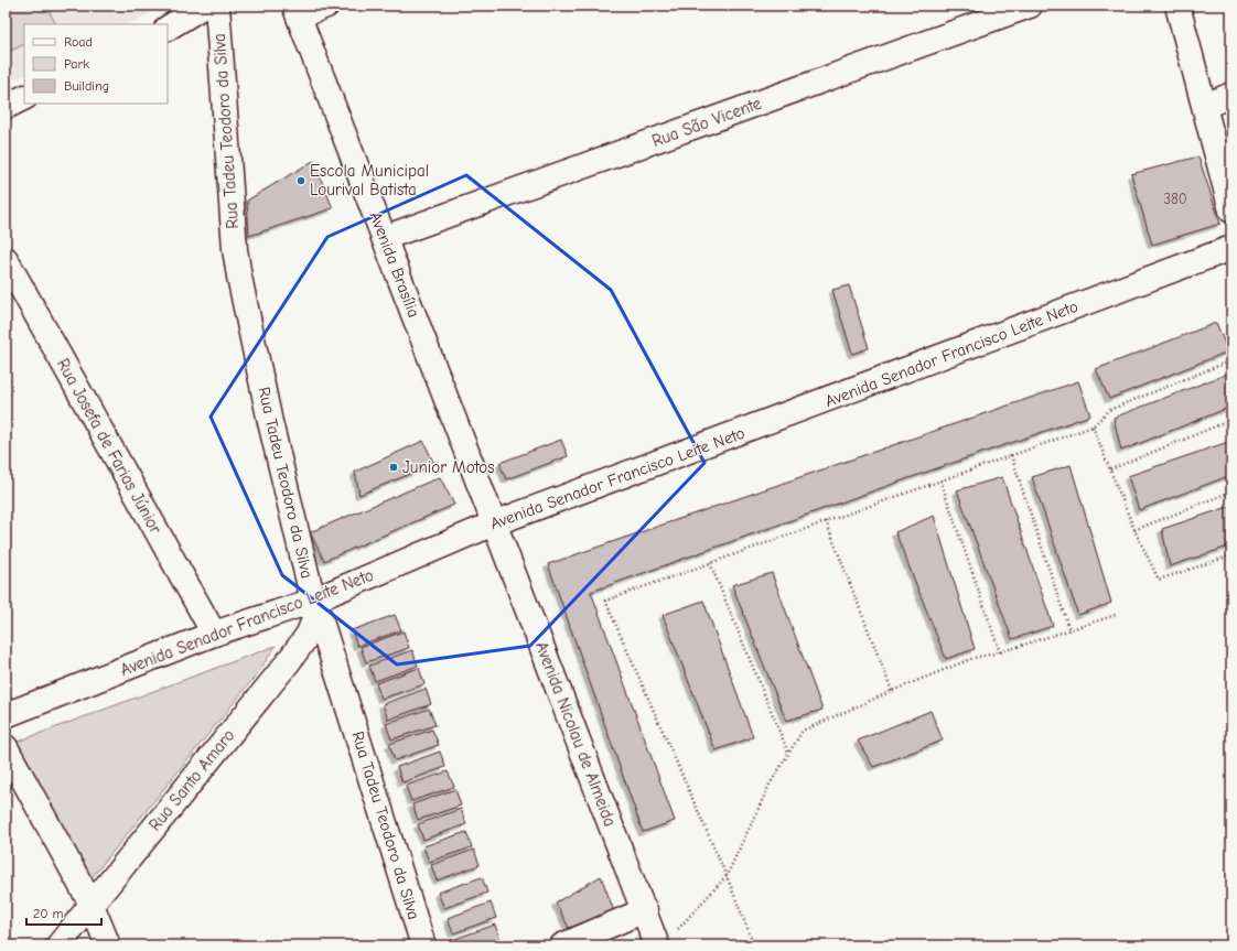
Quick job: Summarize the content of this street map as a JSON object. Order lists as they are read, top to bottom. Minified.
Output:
{"streets":{"street":["Rua São Vicente","Rua Tadeu Teodoro da Silva","Avenida Brasília","Avenida Senador Francisco Leite Neto","Rua Josefa de Farias Júnior","Avenida Nicolau de Almeida","Rua Santo Amaro"]},"crossings":[["Rua São Vicente","Avenida Brasília"],["Rua Tadeu Teodoro da Silva","Avenida Senador Francisco Leite Neto"],["Rua Tadeu Teodoro da Silva","Rua Santo Amaro"],["Avenida Brasília","Avenida Senador Francisco Leite Neto"],["Avenida Brasília","Avenida Nicolau de Almeida"],["Avenida Senador Francisco Leite Neto","Rua Josefa de Farias Júnior"],["Avenida Senador Francisco Leite Neto","Avenida Nicolau de Almeida"],["Avenida Senador Francisco Leite Neto","Rua Santo Amaro"]],"places":["Escola Municipal Lourival Batista","Junior Motos"],"house_numbers":["380"],"legend":["Road","Park","Building"],"scale_bar":"20 m"}
